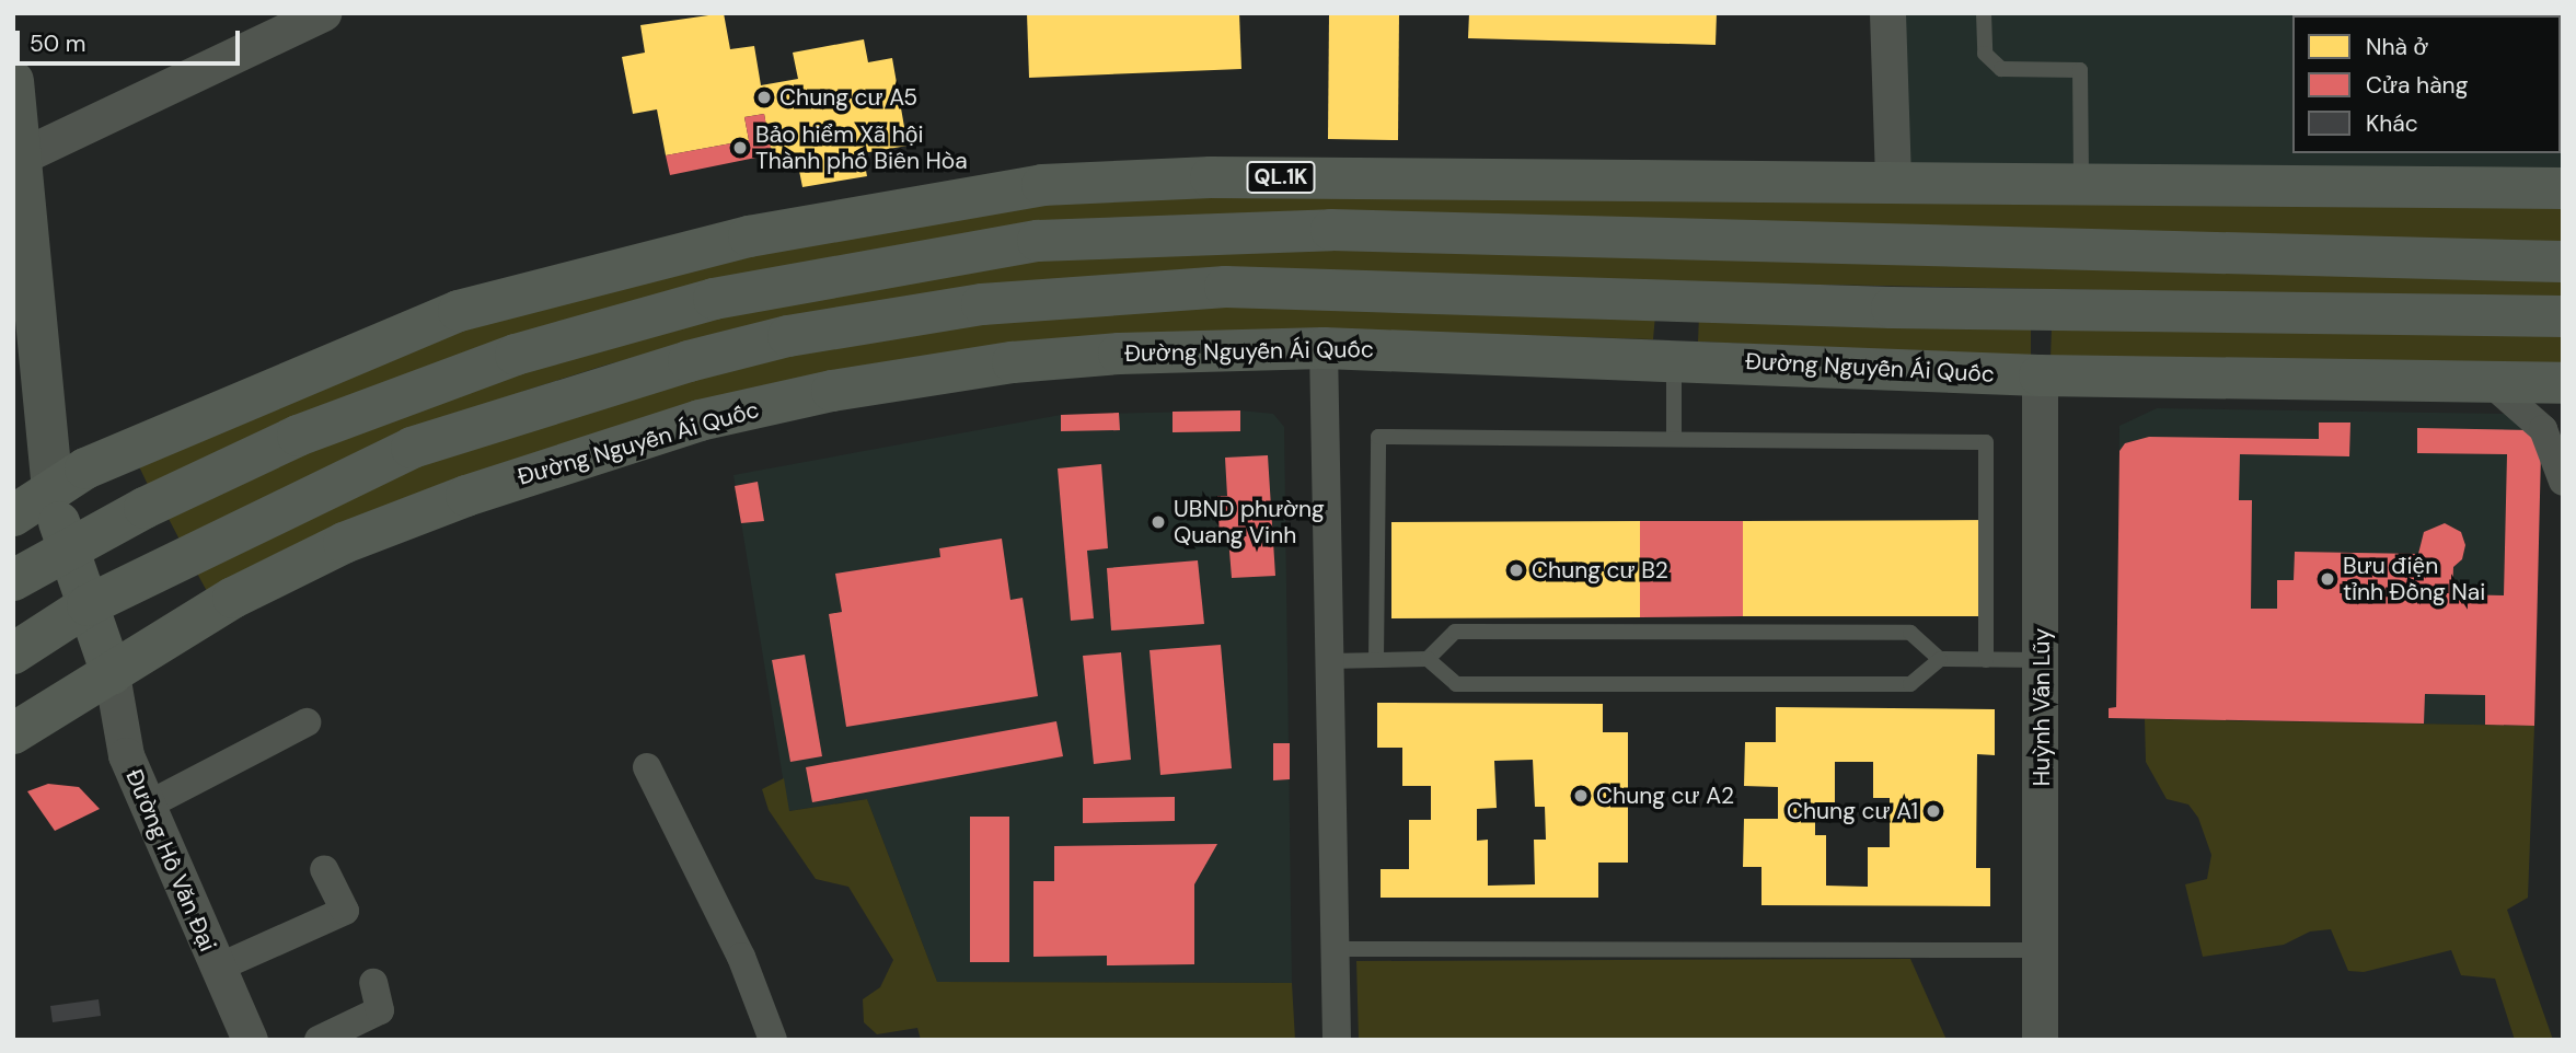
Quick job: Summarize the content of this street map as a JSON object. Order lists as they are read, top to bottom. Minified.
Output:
{"streets":{"main road":["QL.1K","Đường Nguyễn Ái Quốc"],"street":["Huỳnh Văn Lũy","Đường Hồ Văn Đại"]},"crossings":[["Đường Nguyễn Ái Quốc","Huỳnh Văn Lũy"],["Đường Nguyễn Ái Quốc","Đường Hồ Văn Đại"]],"places":["Chung cư A5","Bảo hiểm Xã hội Thành phố Biên Hòa","UBND phường Quang Vinh","Chung cư B2","Bưu điện tỉnh Đồng Nai","Chung cư A2","Chung cư A1"],"legend":["Nhà ở","Cửa hàng","Khác"],"scale_bar":"50 m"}
